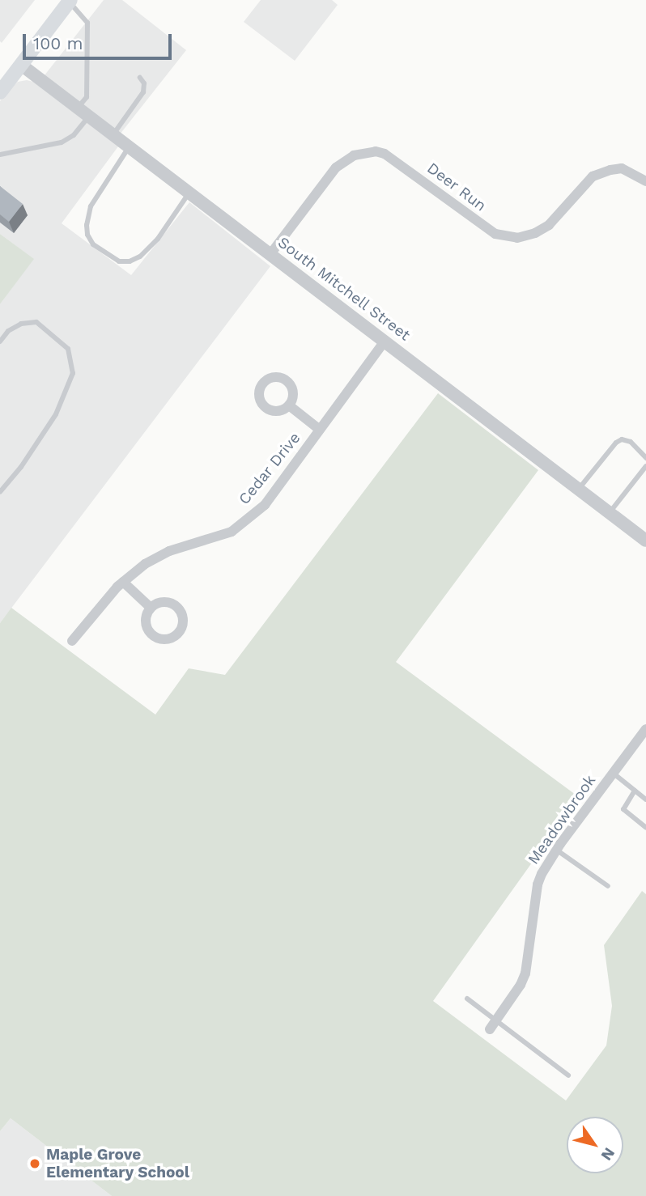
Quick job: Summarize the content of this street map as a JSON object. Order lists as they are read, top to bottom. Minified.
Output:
{"streets":{"street":["Deer Run","South Mitchell Street","Cedar Drive","Meadowbrook"]},"crossings":[["Deer Run","South Mitchell Street"],["South Mitchell Street","Cedar Drive"]],"places":["Maple Grove Elementary School"],"scale_bar":"100 m","north":"bottom right"}
